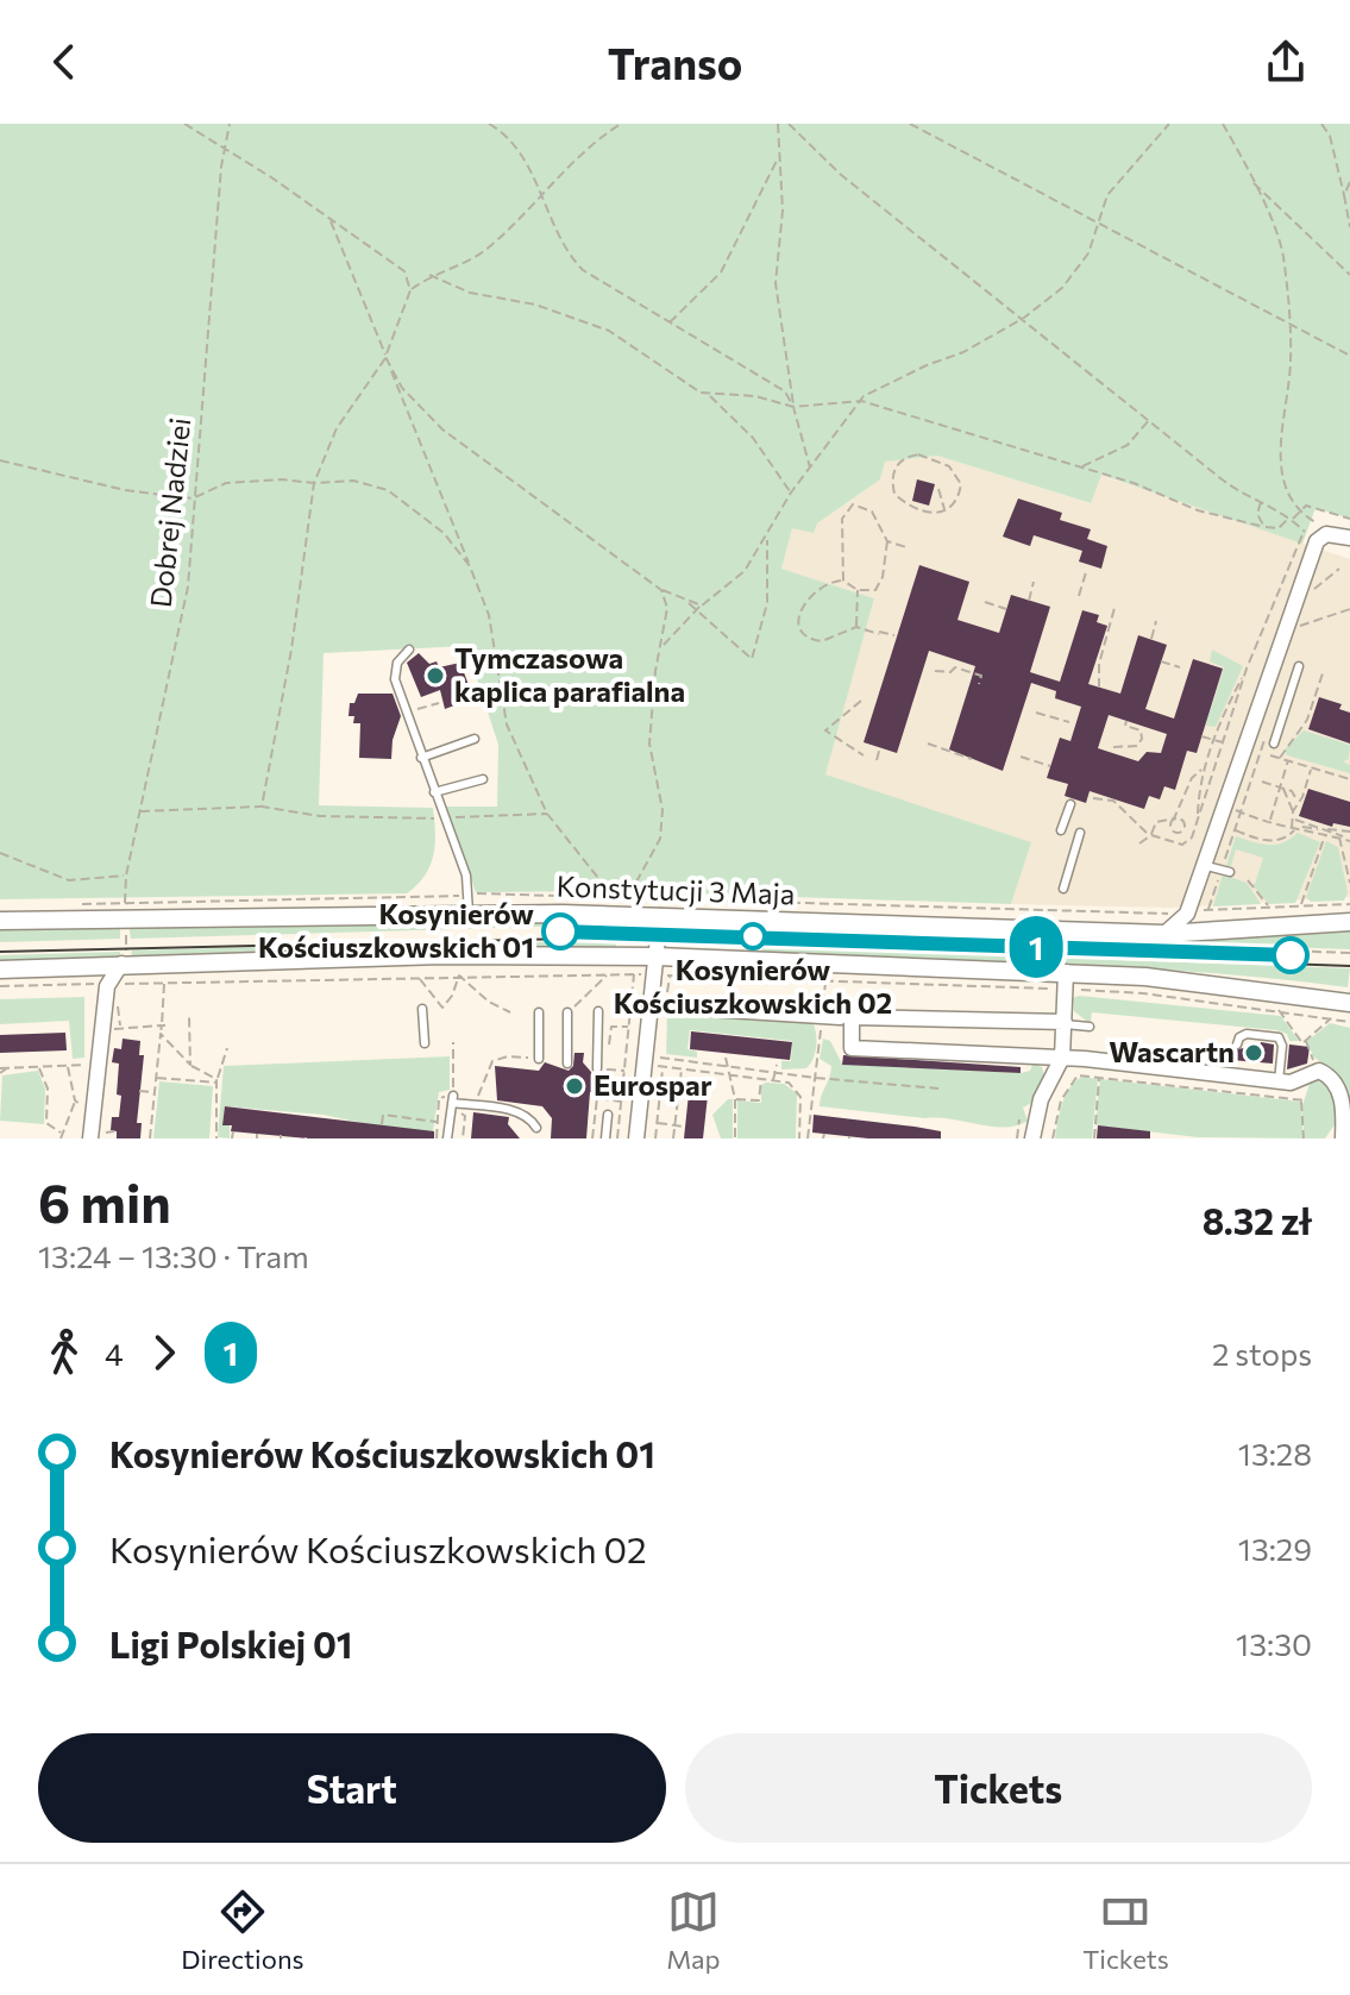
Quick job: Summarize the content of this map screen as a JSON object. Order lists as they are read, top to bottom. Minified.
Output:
{"streets":{"street":["Konstytucji 3 Maja"],"path":["Dobrej Nadziei"]},"crossings":[["Dobrej Nadziei","Konstytucji 3 Maja"]],"places":["Tymczasowa kaplica parafialna","Kosynierów Kościuszkowskich 01","Kosynierów Kościuszkowskich 02","Wascartn","Eurospar"],"lines":["tram line 1"],"page":{"header":"Transo","on_map":"1","heading":["6 min","13:24 – 13:30 · Tram","8.32 zł"],"legs":["4","1","2 stops"],"list":[{"name":"Kosynierów Kościuszkowskich 01","value":"13:28"},{"name":"Kosynierów Kościuszkowskich 02","value":"13:29"},{"name":"Ligi Polskiej 01","value":"13:30"}],"buttons":["Start","Tickets"],"tabs":["Directions","Map","Tickets"]}}
